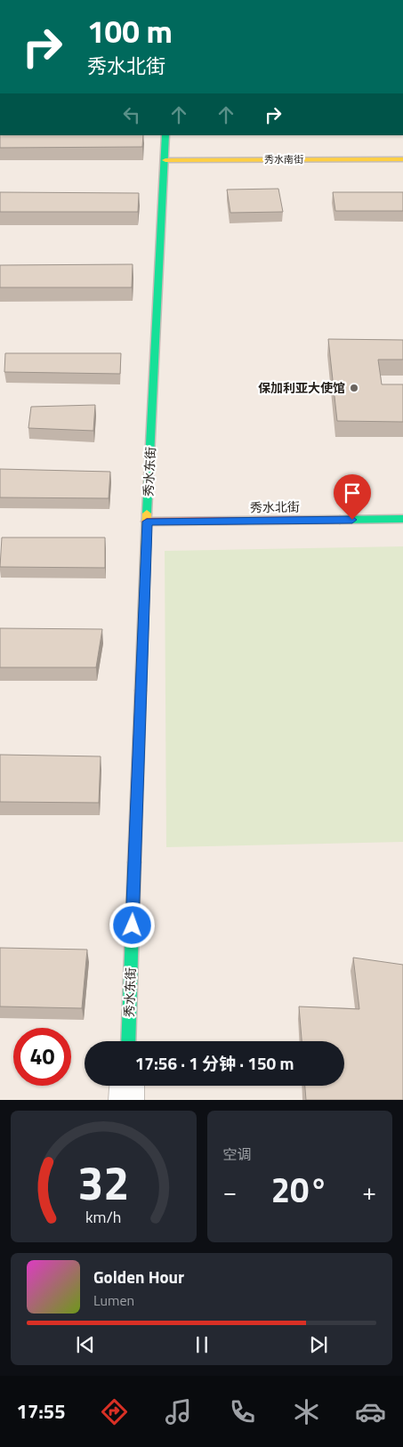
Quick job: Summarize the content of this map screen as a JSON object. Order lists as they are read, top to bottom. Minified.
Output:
{"streets":{"street":["秀水南街","秀水东街","秀水北街"]},"crossings":[["秀水南街","秀水东街"],["秀水东街","秀水北街"]],"places":["保加利亚大使馆"],"page":{"turn":["100 m","秀水北街"],"limit":"40","trip":"17:56 · 1 分钟 · 150 m","tile":"空调","heat":["−","20°","+"],"song":["Golden Hour","Lumen"],"tabs":"17:55","gauge":["32","km/h"]}}
